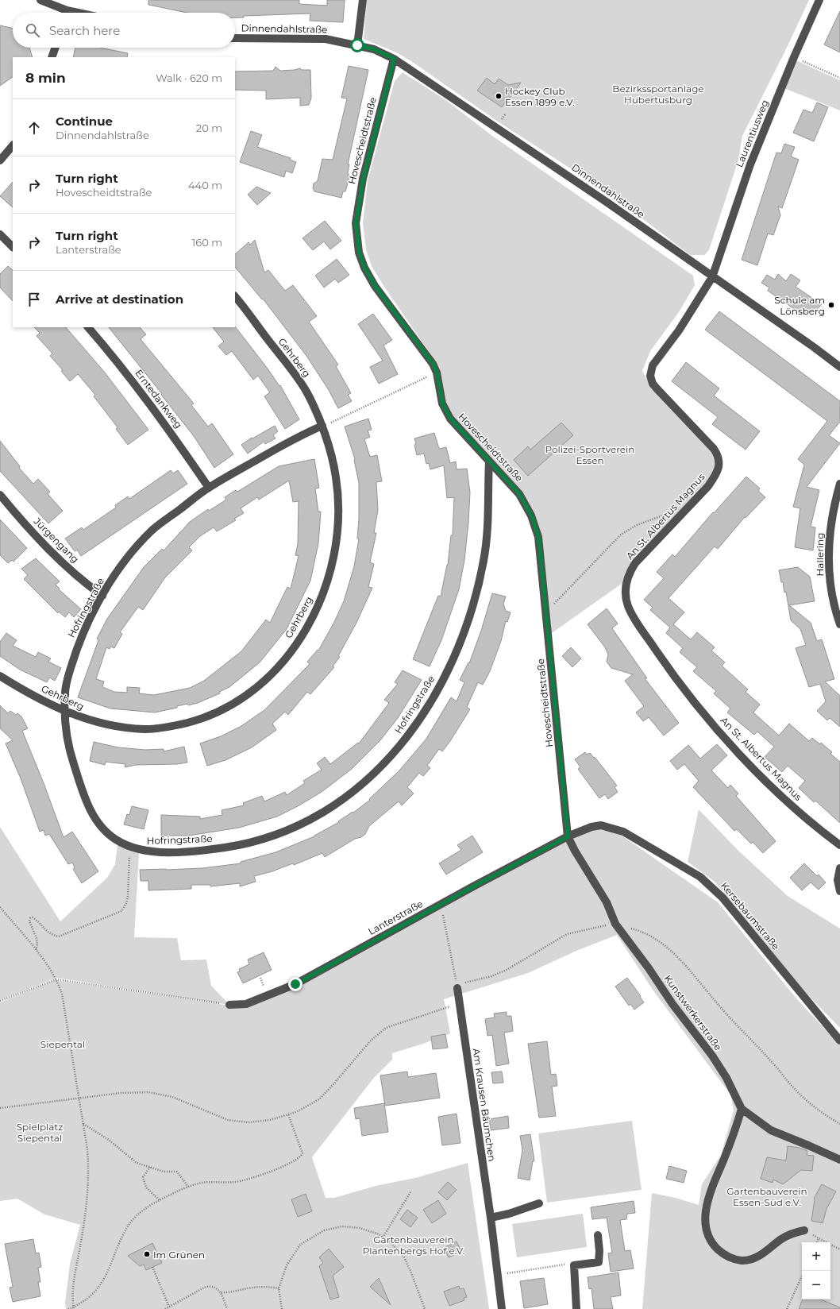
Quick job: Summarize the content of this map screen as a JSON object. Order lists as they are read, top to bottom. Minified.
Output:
{"streets":{"street":["Dinnendahlstraße","Laurentiusweg","Hovescheidtstraße","Gehrberg","Erntedankweg","An St. Albertus Magnus","Jürgengang","Hallering","Hofringstraße","Kersebaumstraße","Lanterstraße","Kunstwerkerstraße","Am Krausen Bäumchen"]},"crossings":[["Dinnendahlstraße","Laurentiusweg"],["Dinnendahlstraße","Hovescheidtstraße"],["Dinnendahlstraße","An St. Albertus Magnus"],["Laurentiusweg","An St. Albertus Magnus"],["Hovescheidtstraße","Hofringstraße"],["Hovescheidtstraße","Kersebaumstraße"],["Hovescheidtstraße","Lanterstraße"],["Hovescheidtstraße","Kunstwerkerstraße"],["Gehrberg","Hofringstraße"],["Erntedankweg","Hofringstraße"],["Jürgengang","Hofringstraße"],["Kersebaumstraße","Lanterstraße"],["Kersebaumstraße","Kunstwerkerstraße"],["Lanterstraße","Kunstwerkerstraße"]],"parks":["Bezirkssportanlage Hubertusburg","Polizei-Sportverein Essen","Siepental","Spielplatz Siepental","Gartenbauverein Essen-Süd e.V.","Gartenbauverein Plantenbergs Hof e.V."],"places":["Hockey Club Essen 1899 e.V.","Schule am Lönsberg","Im Grünen"],"page":{"search":"Search here","heading":["8 min","Walk · 620 m"],"list":[["Continue","Dinnendahlstraße","20 m"],["Turn right","Hovescheidtstraße","440 m"],["Turn right","Lanterstraße","160 m"],"Arrive at destination"],"map_buttons":["+","−"]}}
